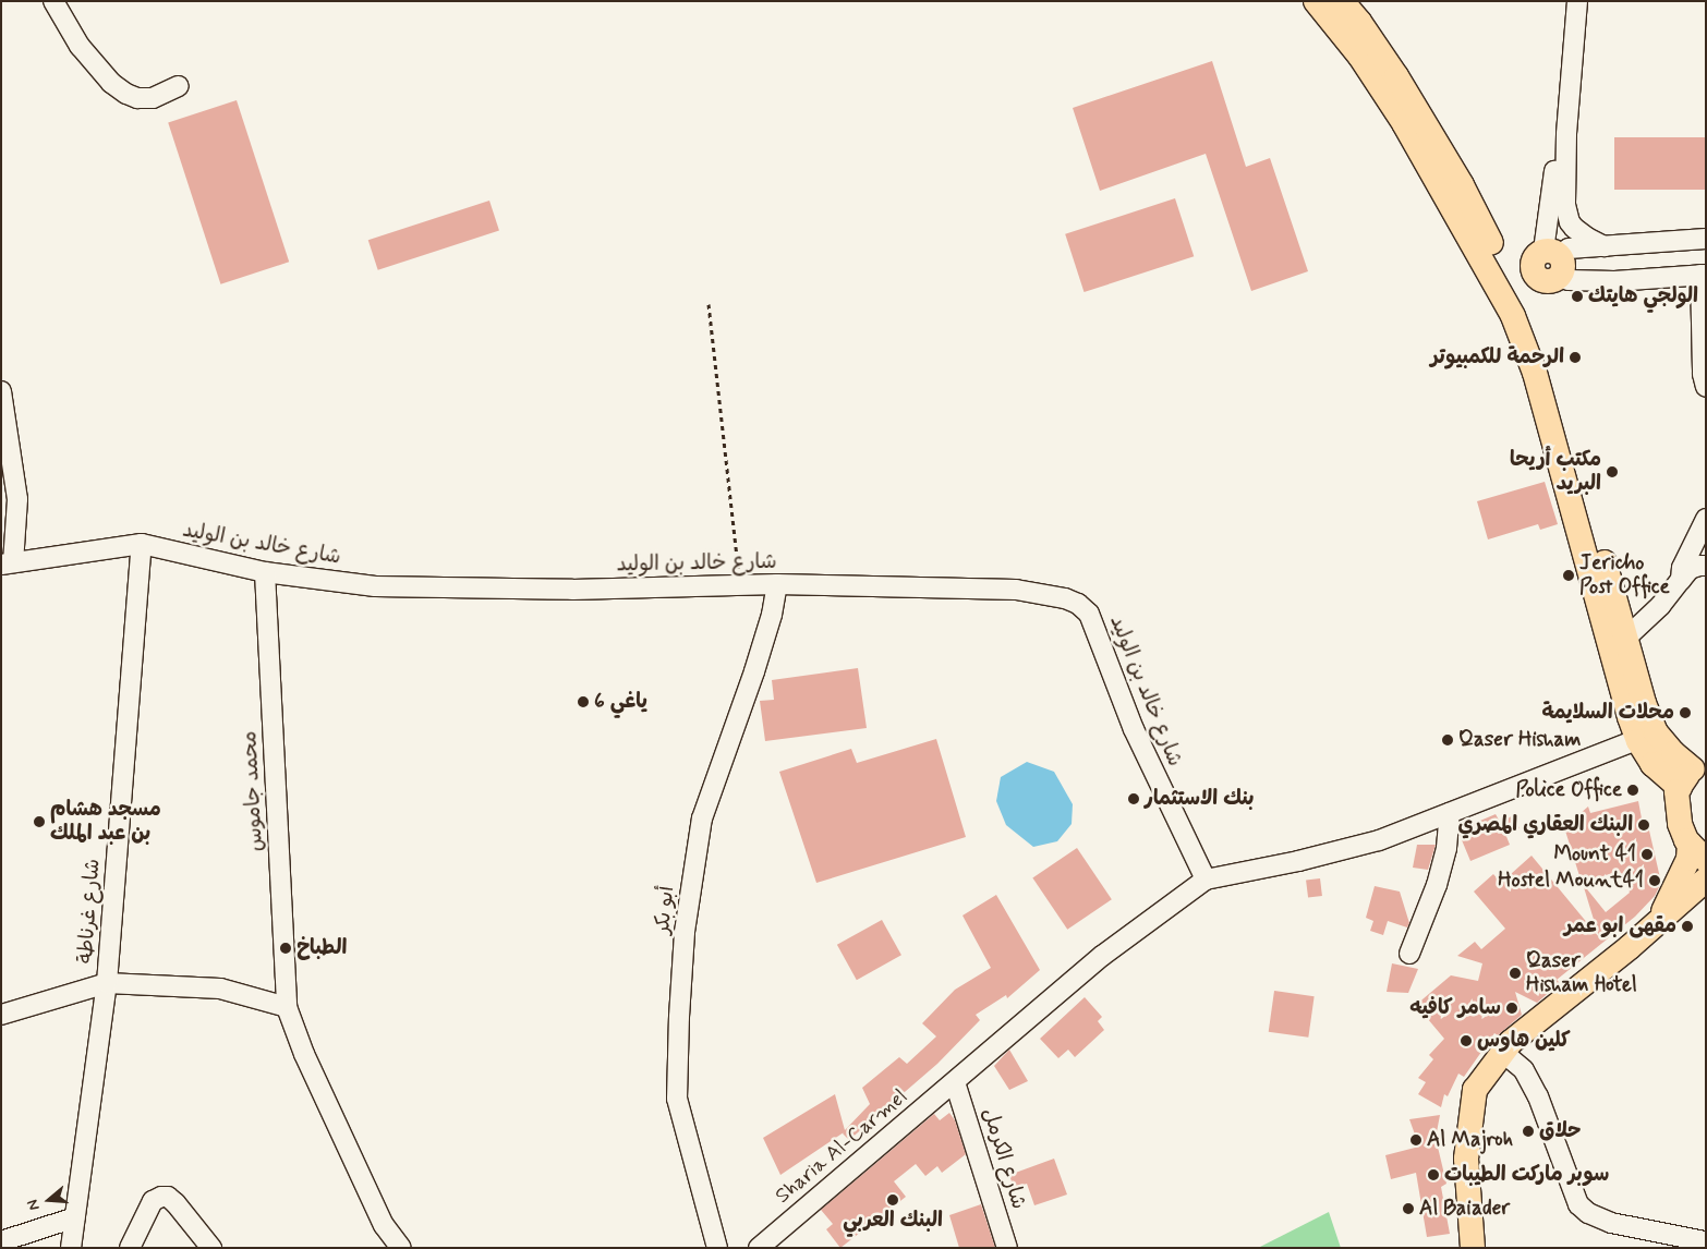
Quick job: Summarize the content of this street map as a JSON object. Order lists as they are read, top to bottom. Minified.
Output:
{"streets":{"street":["شارع خالد بن الوليد","محمد جاموس","أبو بكر","شارع غرناطة","Sharia Al-Carmel","شارع الكرمل"]},"crossings":[["شارع خالد بن الوليد","محمد جاموس"],["شارع خالد بن الوليد","أبو بكر"],["شارع خالد بن الوليد","شارع غرناطة"],["شارع خالد بن الوليد","Sharia Al-Carmel"],["Sharia Al-Carmel","شارع الكرمل"]],"places":["الولجي هايتك","الرحمة للكمبيوتر","مكتب أريحا البريد","Jericho Post Office","ياغي 6","محلات السلايمة","Qaser Hisham","Police Office","بنك الاستثمار","مسجد هشام بن عبد الملك","البنك العقاري المصري","Mount 41","Hostel Mount41","مقهى ابو عمر","الطباخ","Qaser Hisham Hotel","سامر كافيه","كلين هاوس","حلاق","Al Majroh","سوبر ماركت الطيبات","البنك العربي","Al Baiader"],"north":"left"}
